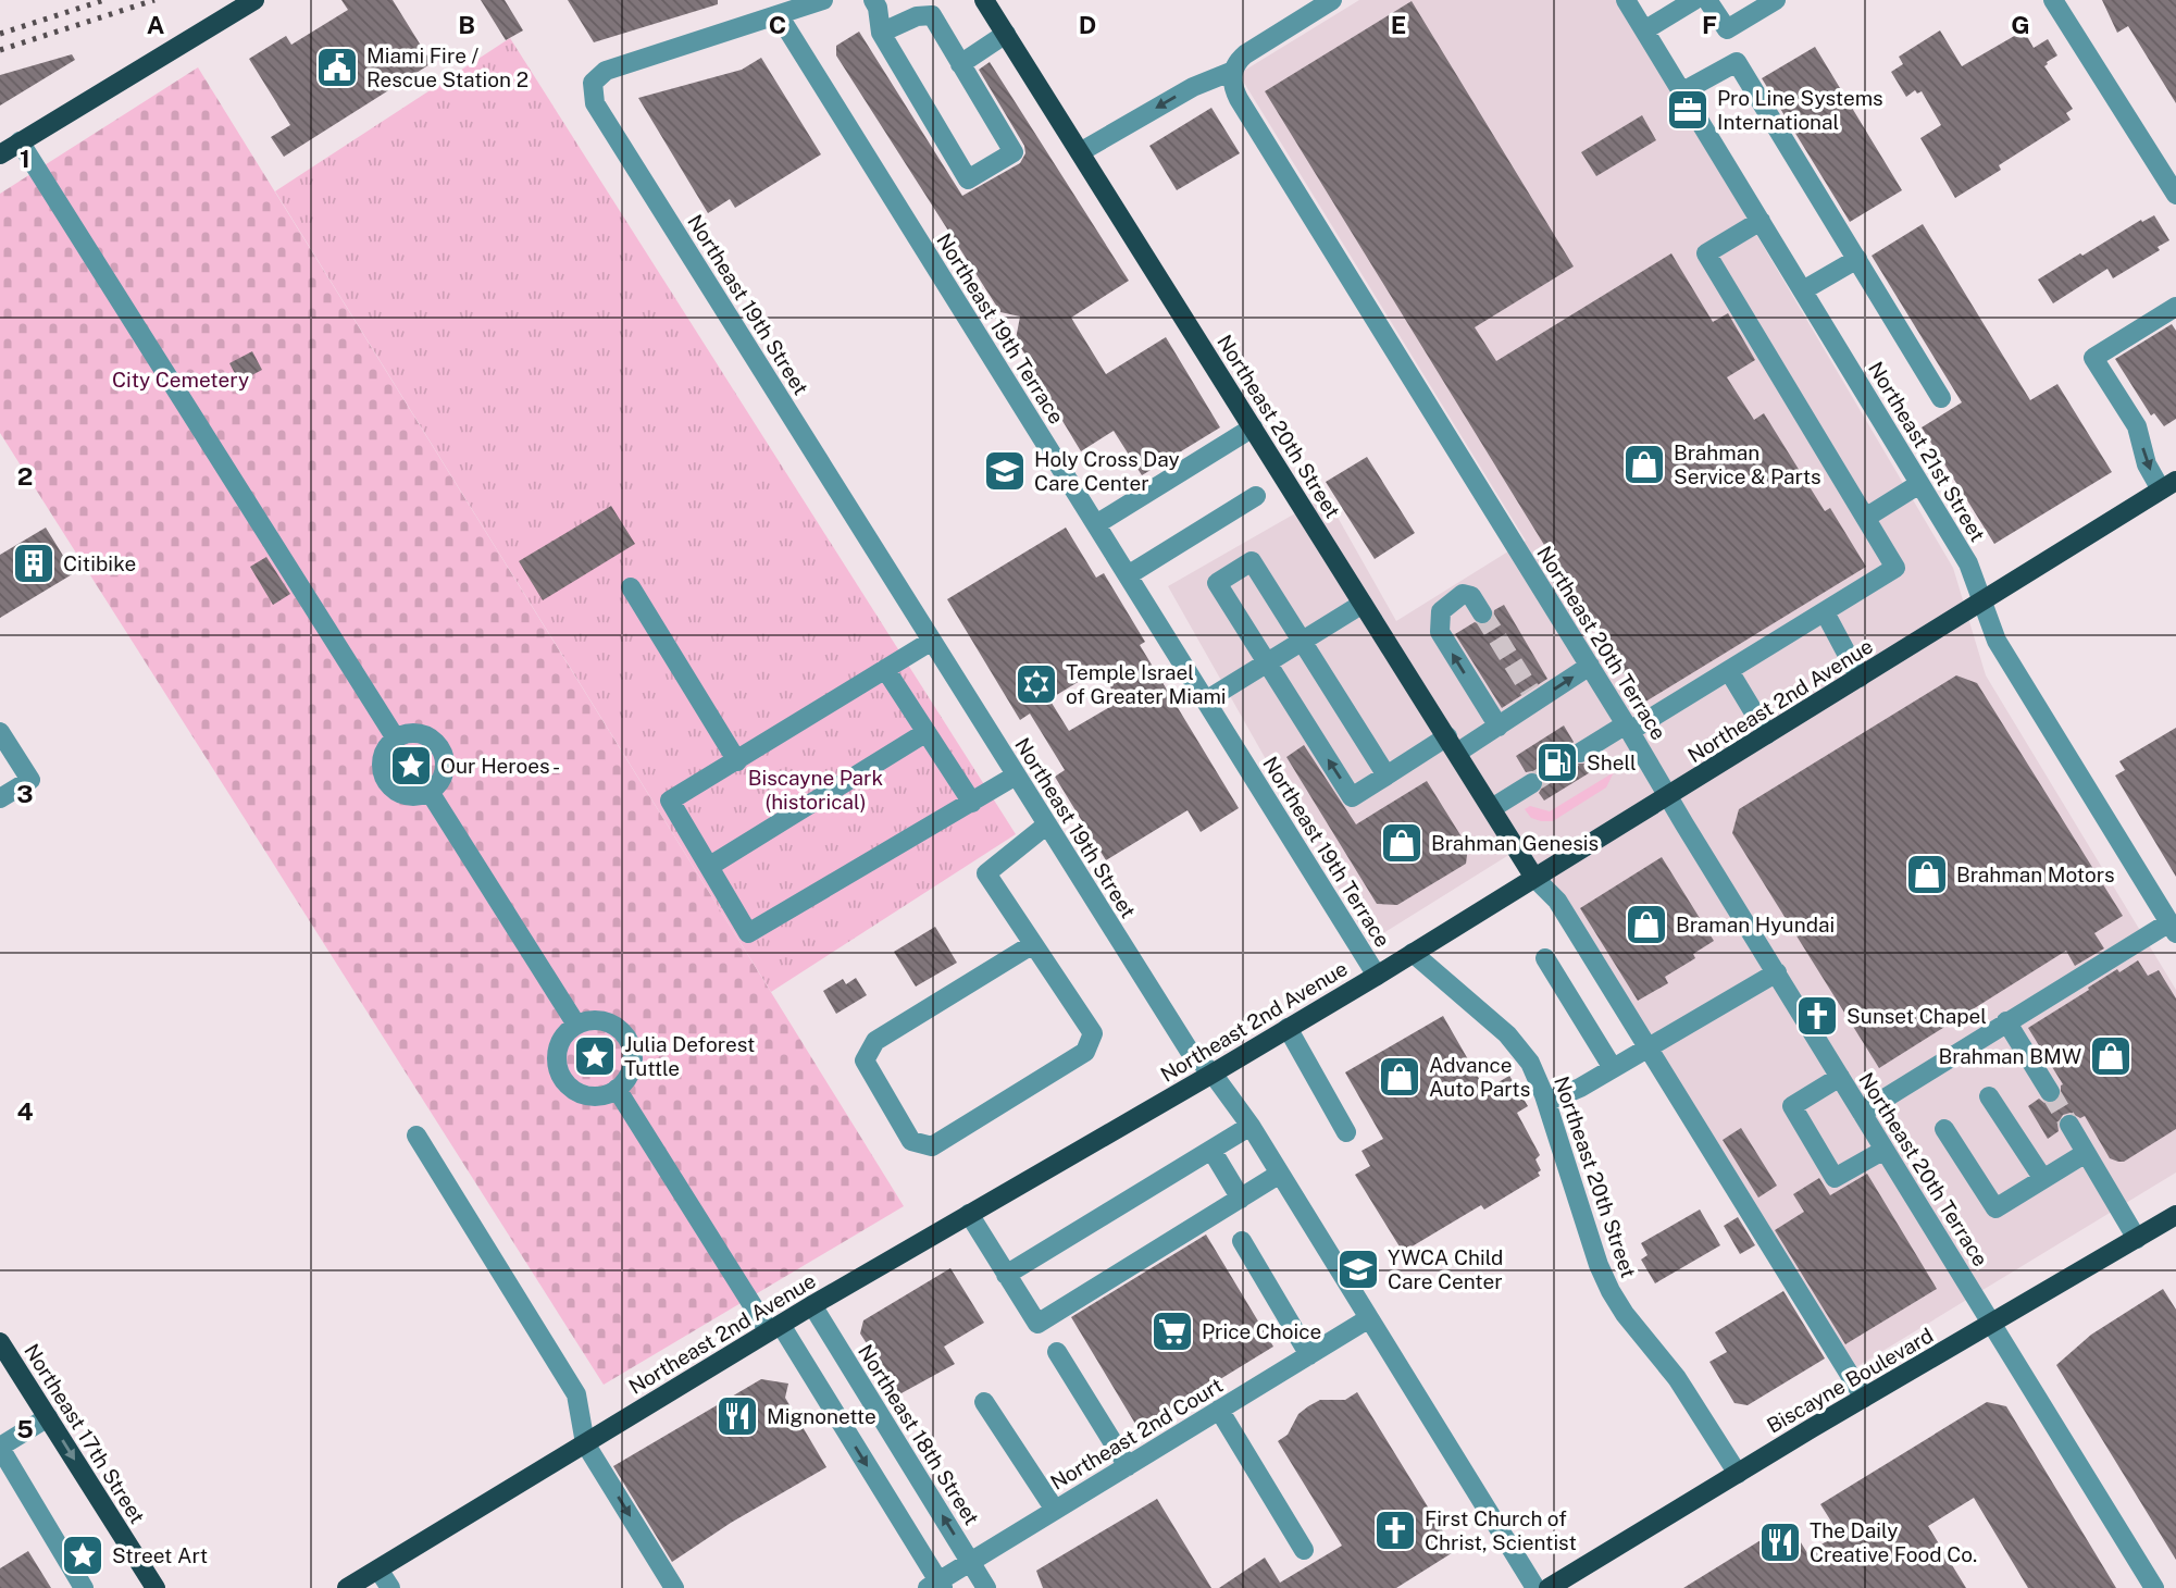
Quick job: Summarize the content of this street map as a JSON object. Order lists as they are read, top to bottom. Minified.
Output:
{"streets":{"main road":["Northeast 20th Street","Northeast 2nd Avenue","Biscayne Boulevard","Northeast 17th Street"],"street":["Northeast 19th Street","Northeast 19th Terrace","Northeast 21st Street","Northeast 20th Terrace","Northeast 2nd Court","Northeast 18th Street"]},"crossings":[["Northeast 19th Street","Northeast 19th Terrace"],["Northeast 19th Street","Northeast 2nd Avenue"],["Northeast 19th Street","Northeast 2nd Court"],["Northeast 19th Terrace","Northeast 2nd Avenue"],["Northeast 20th Street","Northeast 2nd Avenue"],["Northeast 20th Street","Biscayne Boulevard"],["Northeast 21st Street","Northeast 2nd Avenue"],["Northeast 20th Terrace","Northeast 2nd Avenue"],["Northeast 20th Terrace","Biscayne Boulevard"],["Northeast 2nd Avenue","Northeast 18th Street"],["Northeast 2nd Court","Northeast 18th Street"]],"one_way":["Northeast 17th Street"],"parks":["City Cemetery","Biscayne Park (historical)"],"places":{"public building":["Miami Fire / Rescue Station 2"],"office":["Pro Line Systems International"],"shop":["Brahman Service & Parts","Brahman Genesis","Brahman Motors","Braman Hyundai","Brahman BMW","Advance Auto Parts"],"school or university":["Holy Cross Day Care Center","YWCA Child Care Center"],"building":["Citibike"],"synagogue":["Temple Israel of Greater Miami"],"fuel station":["Shell"],"place":["Our Heroes -","Julia Deforest Tuttle","Street Art"],"church":["Sunset Chapel","First Church of Christ, Scientist"],"supermarket":["Price Choice"],"restaurant":["Mignonette","The Daily Creative Food Co."]},"grid":{"columns":["A","B","C","D","E","F","G"],"rows":["1","2","3","4","5"]}}
